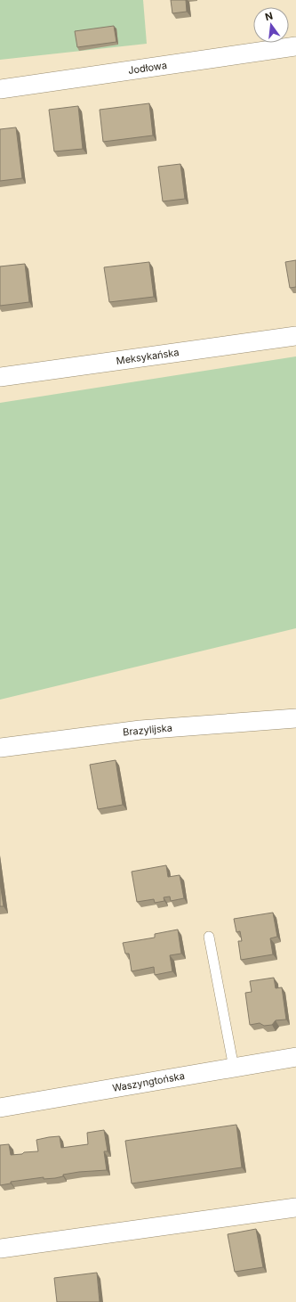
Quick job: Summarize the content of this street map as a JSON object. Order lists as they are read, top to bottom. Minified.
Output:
{"streets":{"street":["Jodłowa","Meksykańska","Brazylijska","Waszyngtońska"]},"north":"top"}
